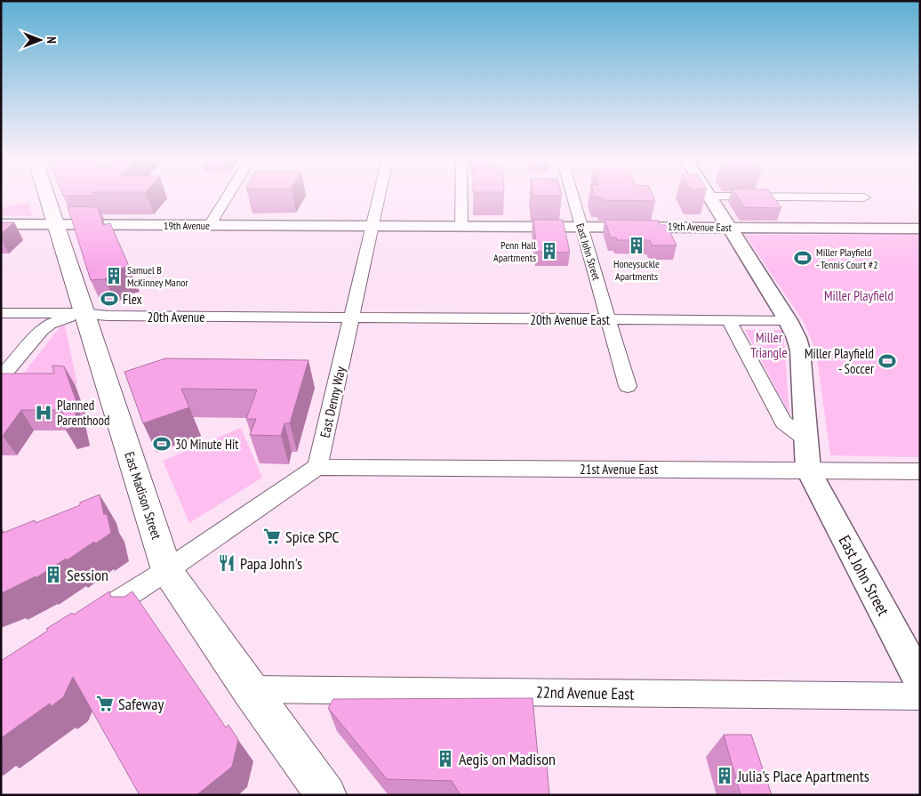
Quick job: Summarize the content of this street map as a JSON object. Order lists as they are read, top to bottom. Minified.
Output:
{"streets":{"main road":["East Madison Street"],"street":["19th Avenue","19th Avenue East","East John Street","20th Avenue","20th Avenue East","East Denny Way","21st Avenue East","22nd Avenue East"]},"crossings":[["19th Avenue","19th Avenue East"],["19th Avenue","East Denny Way"],["19th Avenue","East Madison Street"],["19th Avenue East","East John Street"],["19th Avenue East","East Denny Way"],["East John Street","20th Avenue East"],["East John Street","21st Avenue East"],["20th Avenue","20th Avenue East"],["20th Avenue","East Denny Way"],["20th Avenue","East Madison Street"],["20th Avenue East","East Denny Way"],["East Denny Way","21st Avenue East"],["East Madison Street","22nd Avenue East"]],"parks":["Miller Playfield","Miller Triangle"],"places":{"building":["Honeysuckle Apartments","Penn Hall Apartments","Samuel B McKinney Manor","Session","Aegis on Madison","Julia's Place Apartments"],"sports":["Miller Playfield - Tennis Court #2","Flex","Miller Playfield - Soccer","30 Minute Hit"],"hospital":["Planned Parenthood"],"supermarket":["Spice SPC","Safeway"],"restaurant":["Papa John's"]},"north":"right"}
